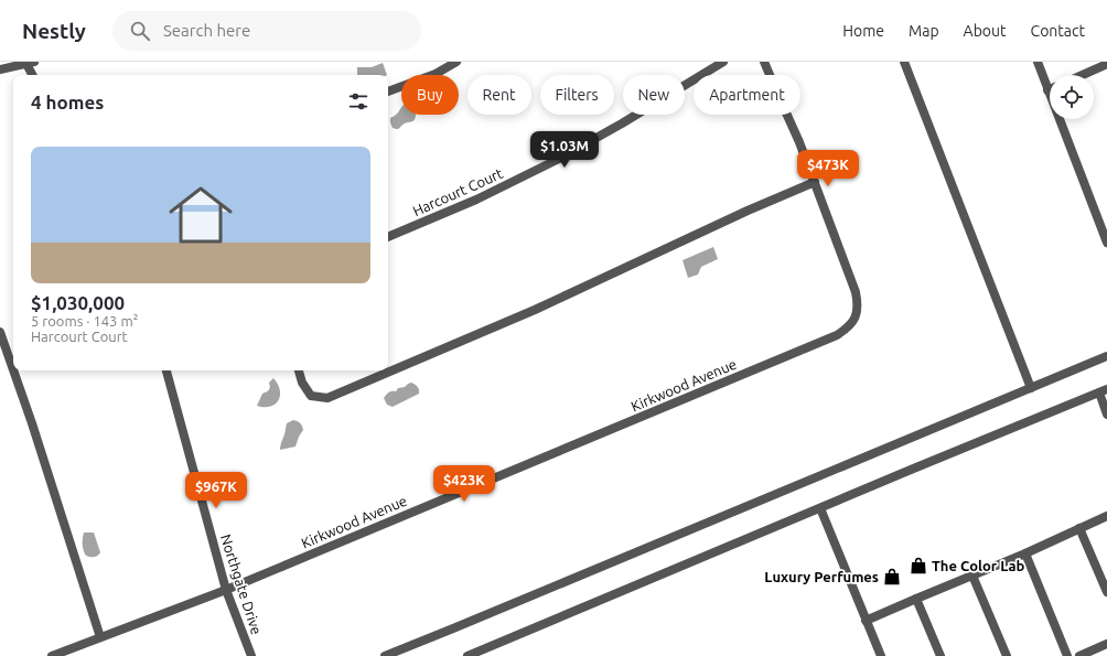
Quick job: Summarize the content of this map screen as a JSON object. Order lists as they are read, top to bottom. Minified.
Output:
{"streets":{"street":["Harcourt Court","Kirkwood Avenue","Northgate Drive"]},"crossings":[["Kirkwood Avenue","Northgate Drive"]],"places":{"shop":["The Color Lab","Luxury Perfumes"]},"page":{"header":"Nestly","search":"Search here","nav":["Home","Map","About","Contact"],"chip":["Buy","Rent","Filters","New","Apartment"],"heading":"4 homes","list":[{"name":"$1,030,000","note":"5 rooms · 143 m² · Harcourt Court"}],"price":["$1.03M","$473K","$423K","$967K"]}}
